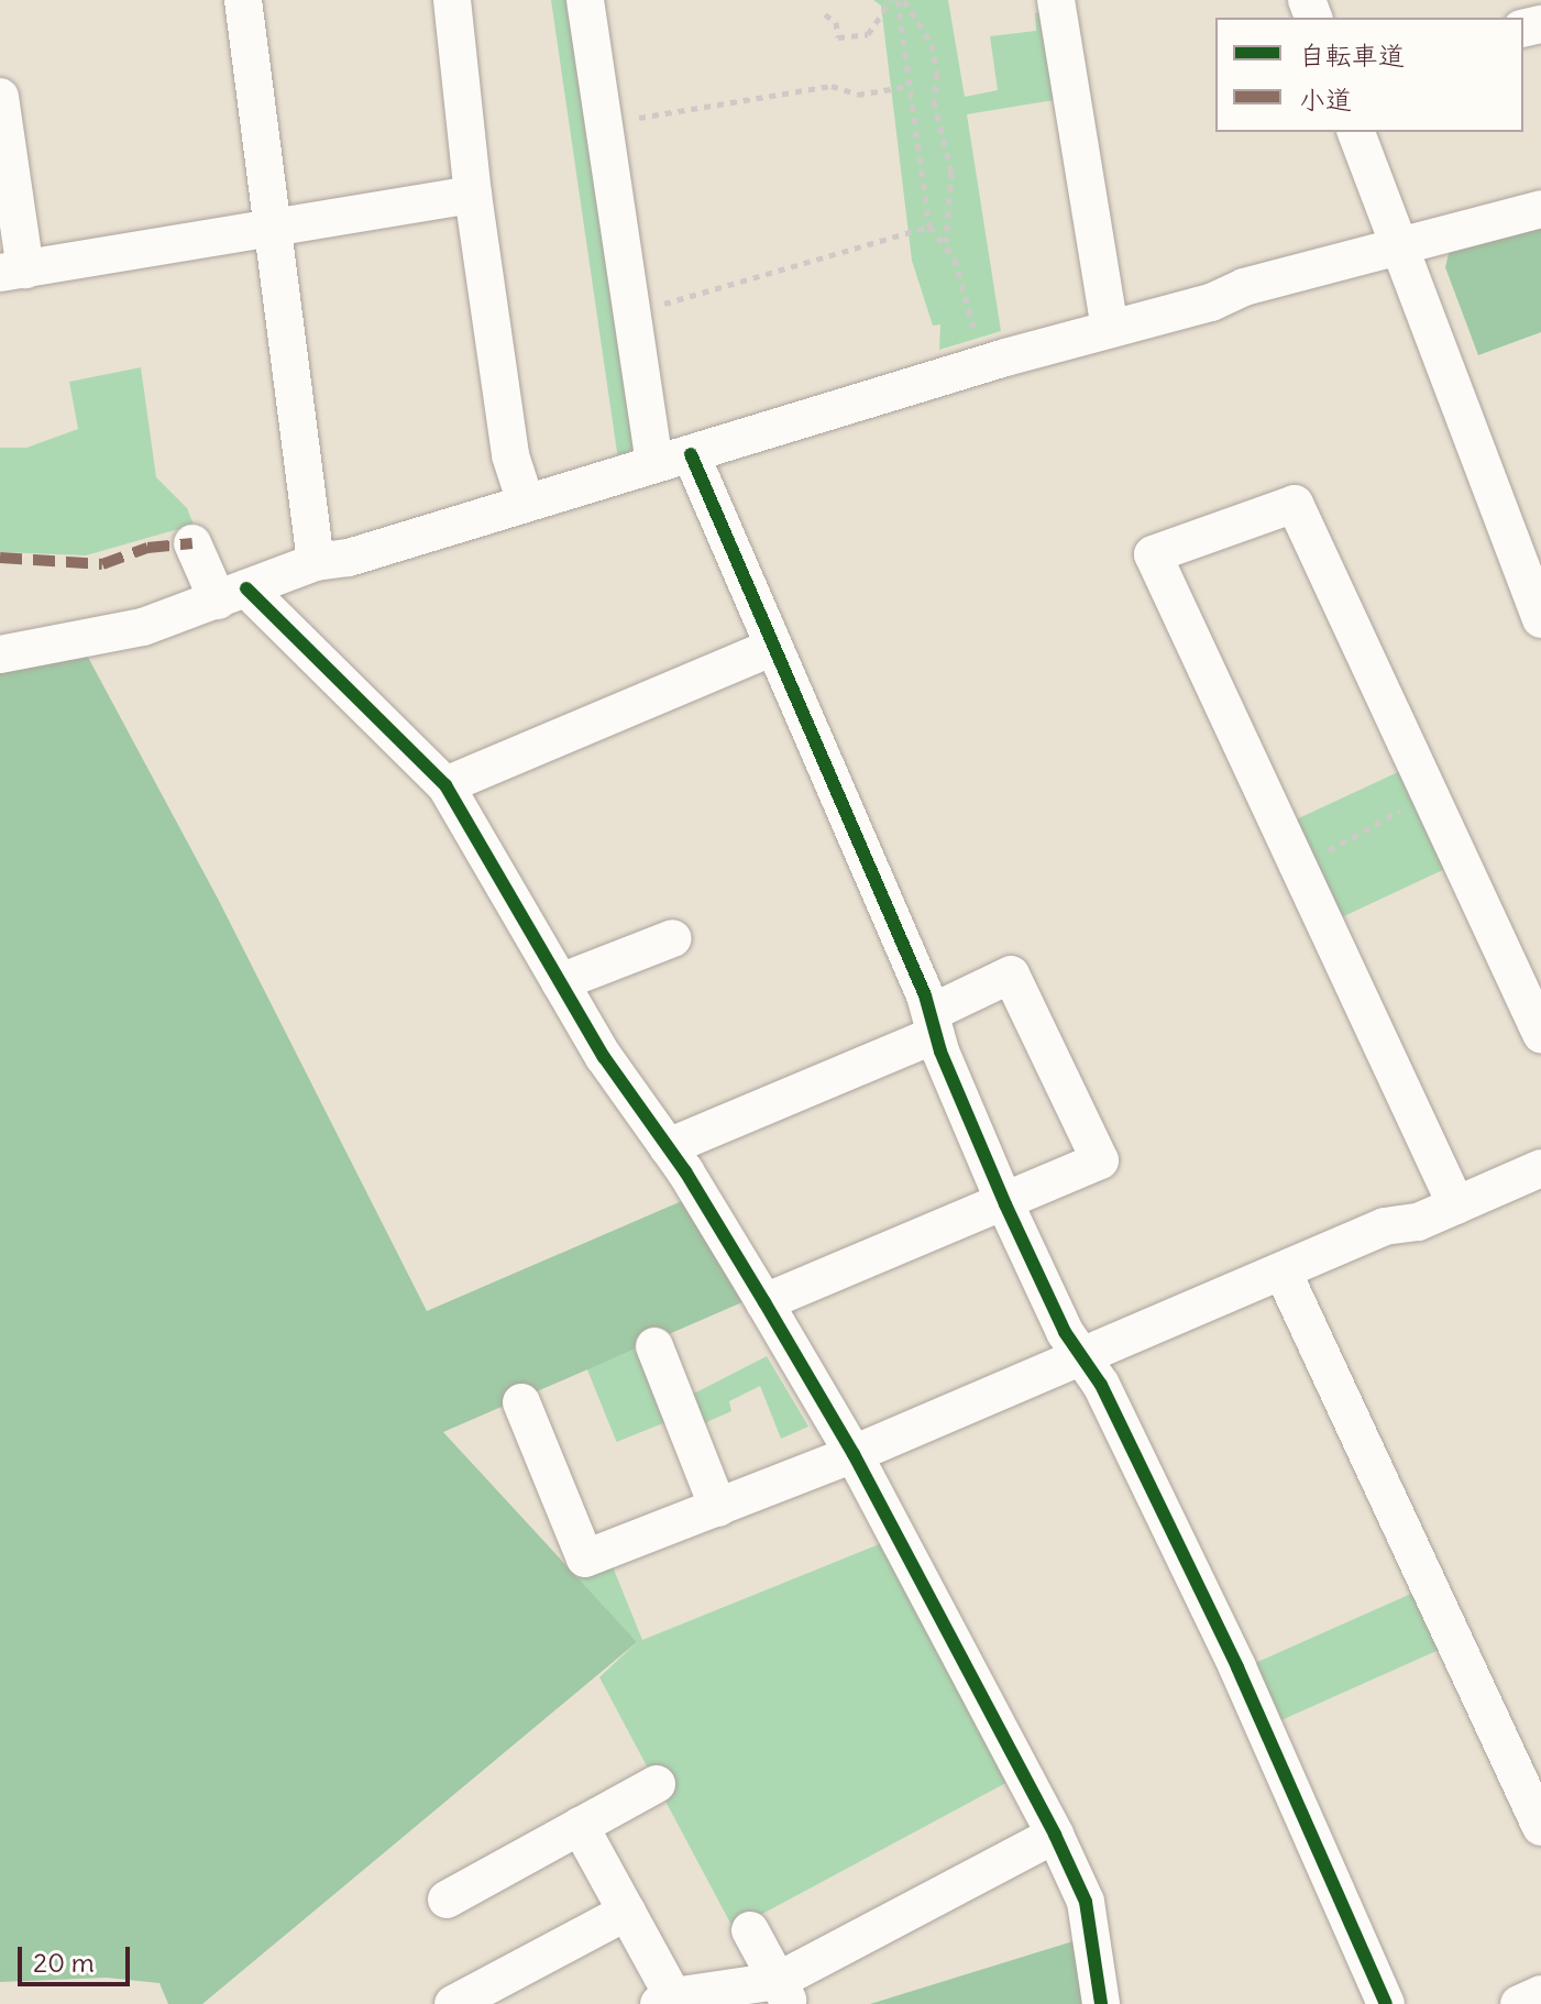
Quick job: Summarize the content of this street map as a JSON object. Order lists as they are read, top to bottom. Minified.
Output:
{"legend":["自転車道","小道"],"scale_bar":"20 m"}
